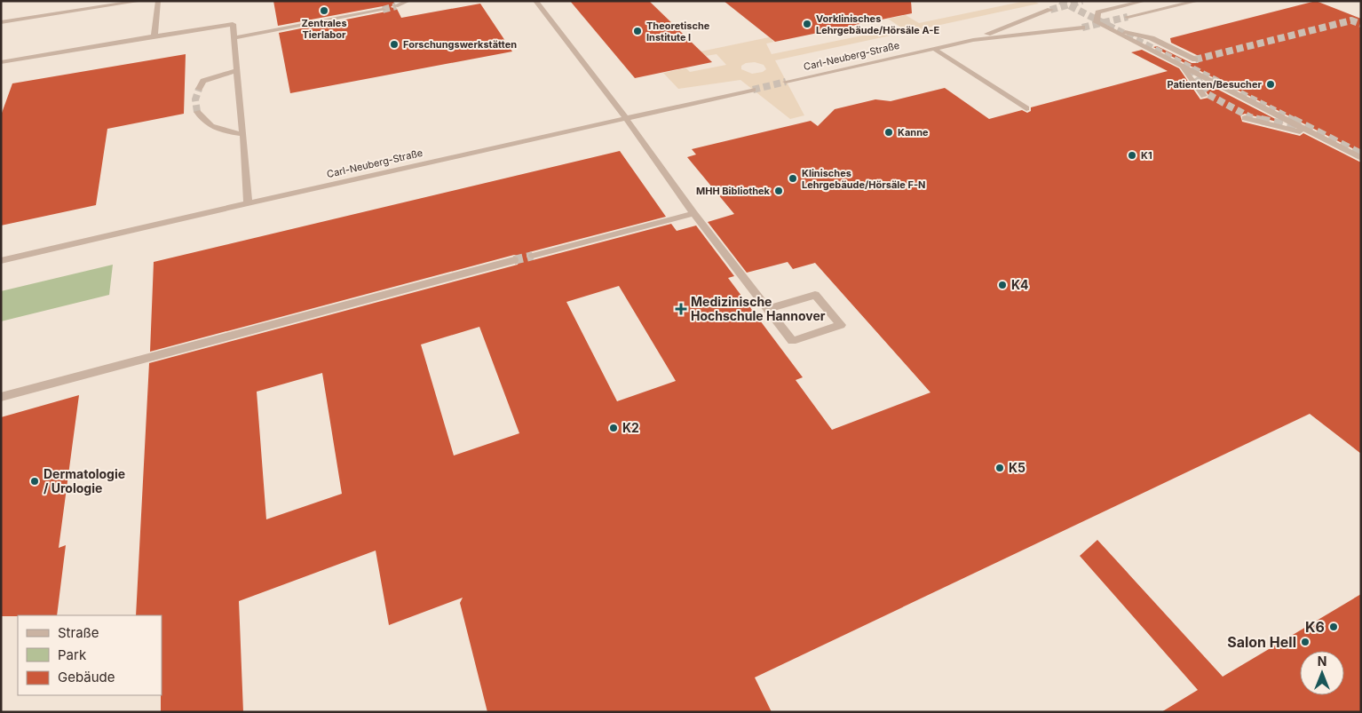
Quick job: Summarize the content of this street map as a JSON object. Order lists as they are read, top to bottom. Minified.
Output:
{"streets":{"lane":["Carl-Neuberg-Straße"]},"places":{"other":["Zentrales Tierlabor","Vorklinisches Lehrgebäude/Hörsäle A-E","Theoretische Institute I","Forschungswerkstätten","Patienten/Besucher","Kanne","K1","Klinisches Lehrgebäude/Hörsäle F-N","MHH Bibliothek","K4","K2","K5","Dermatologie / Urologie","K6","Salon Hell"],"health":["Medizinische Hochschule Hannover"]},"legend":["Straße","Park","Gebäude"],"north":"top"}
